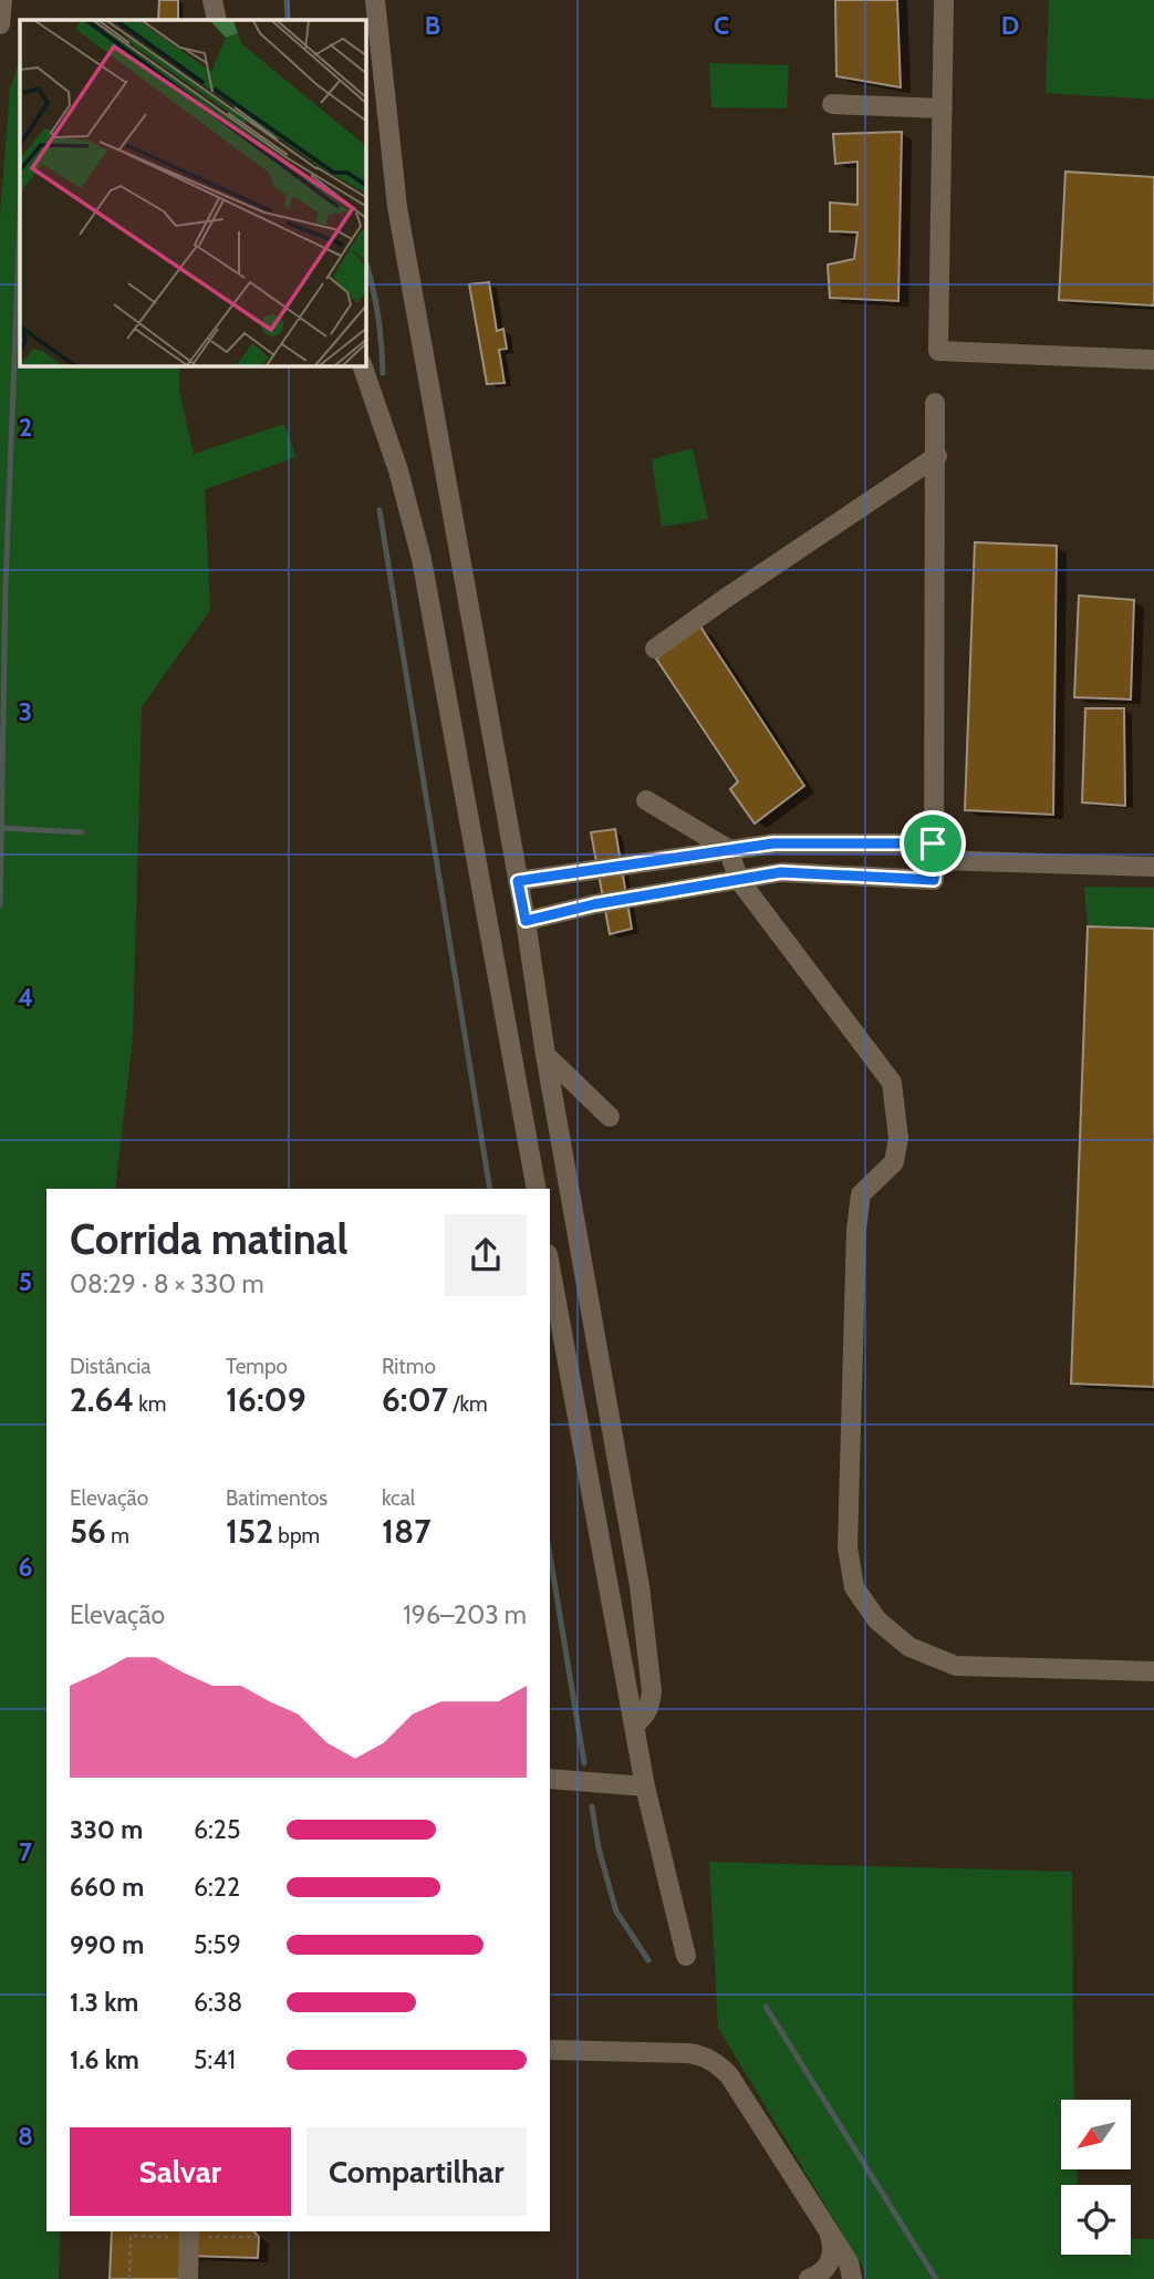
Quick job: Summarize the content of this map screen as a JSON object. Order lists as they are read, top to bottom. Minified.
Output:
{"north":"bottom left","page":{"heading":["Corrida matinal","08:29 · 8 × 330 m"],"stats":[["Distância","2.64 km"],["Tempo","16:09"],["Ritmo","6:07 /km"],["Elevação","56 m"],["Batimentos","152 bpm"],["kcal","187"]],"chart":["Elevação","196–203 m"],"list":[{"name":"330 m","note":"6:25"},{"name":"660 m","note":"6:22"},{"name":"990 m","note":"5:59"},{"name":"1.3 km","note":"6:38"},{"name":"1.6 km","note":"5:41"}],"buttons":["Salvar","Compartilhar"]},"grid":{"columns":["B","C","D"],"rows":["2","3","4","5","6","7","8"]}}
